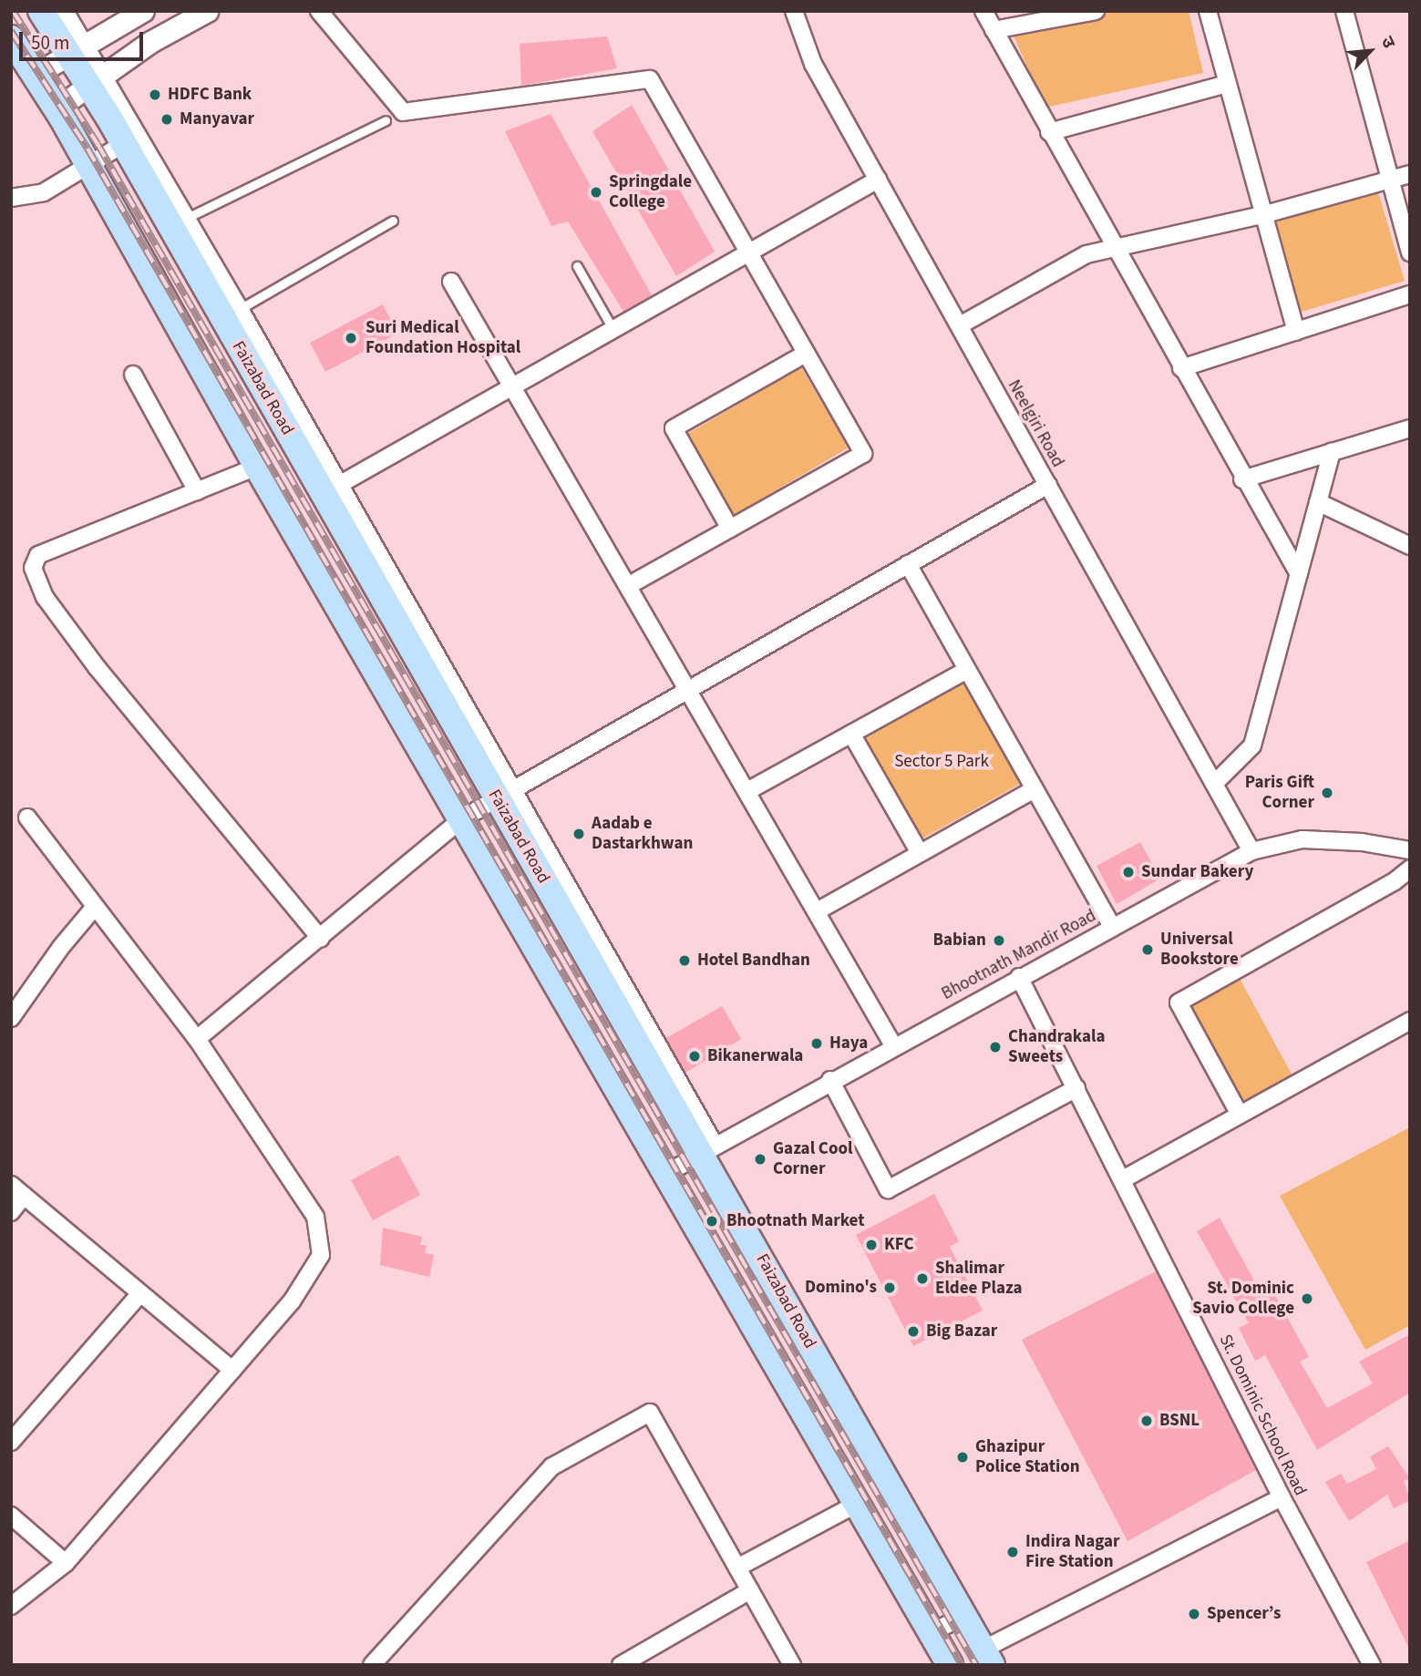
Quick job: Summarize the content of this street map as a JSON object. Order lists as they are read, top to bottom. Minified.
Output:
{"streets":{"main road":["Faizabad Road"],"street":["Neelgiri Road","Bhootnath Mandir Road","St. Dominic School Road"]},"crossings":[["Faizabad Road","Bhootnath Mandir Road"],["Neelgiri Road","Bhootnath Mandir Road"],["Bhootnath Mandir Road","St. Dominic School Road"]],"parks":["Sector 5 Park"],"places":["HDFC Bank","Manyavar","Springdale College","Suri Medical Foundation Hospital","Paris Gift Corner","Aadab e Dastarkhwan","Sundar Bakery","Babian","Universal Bookstore","Hotel Bandhan","Haya","Chandrakala Sweets","Bikanerwala","Gazal Cool Corner","Bhootnath Market","KFC","Shalimar Eldee Plaza","Domino's","St. Dominic Savio College","Big Bazar","BSNL","Ghazipur Police Station","Indira Nagar Fire Station","Spencer’s"],"scale_bar":"50 m","north":"top right"}
